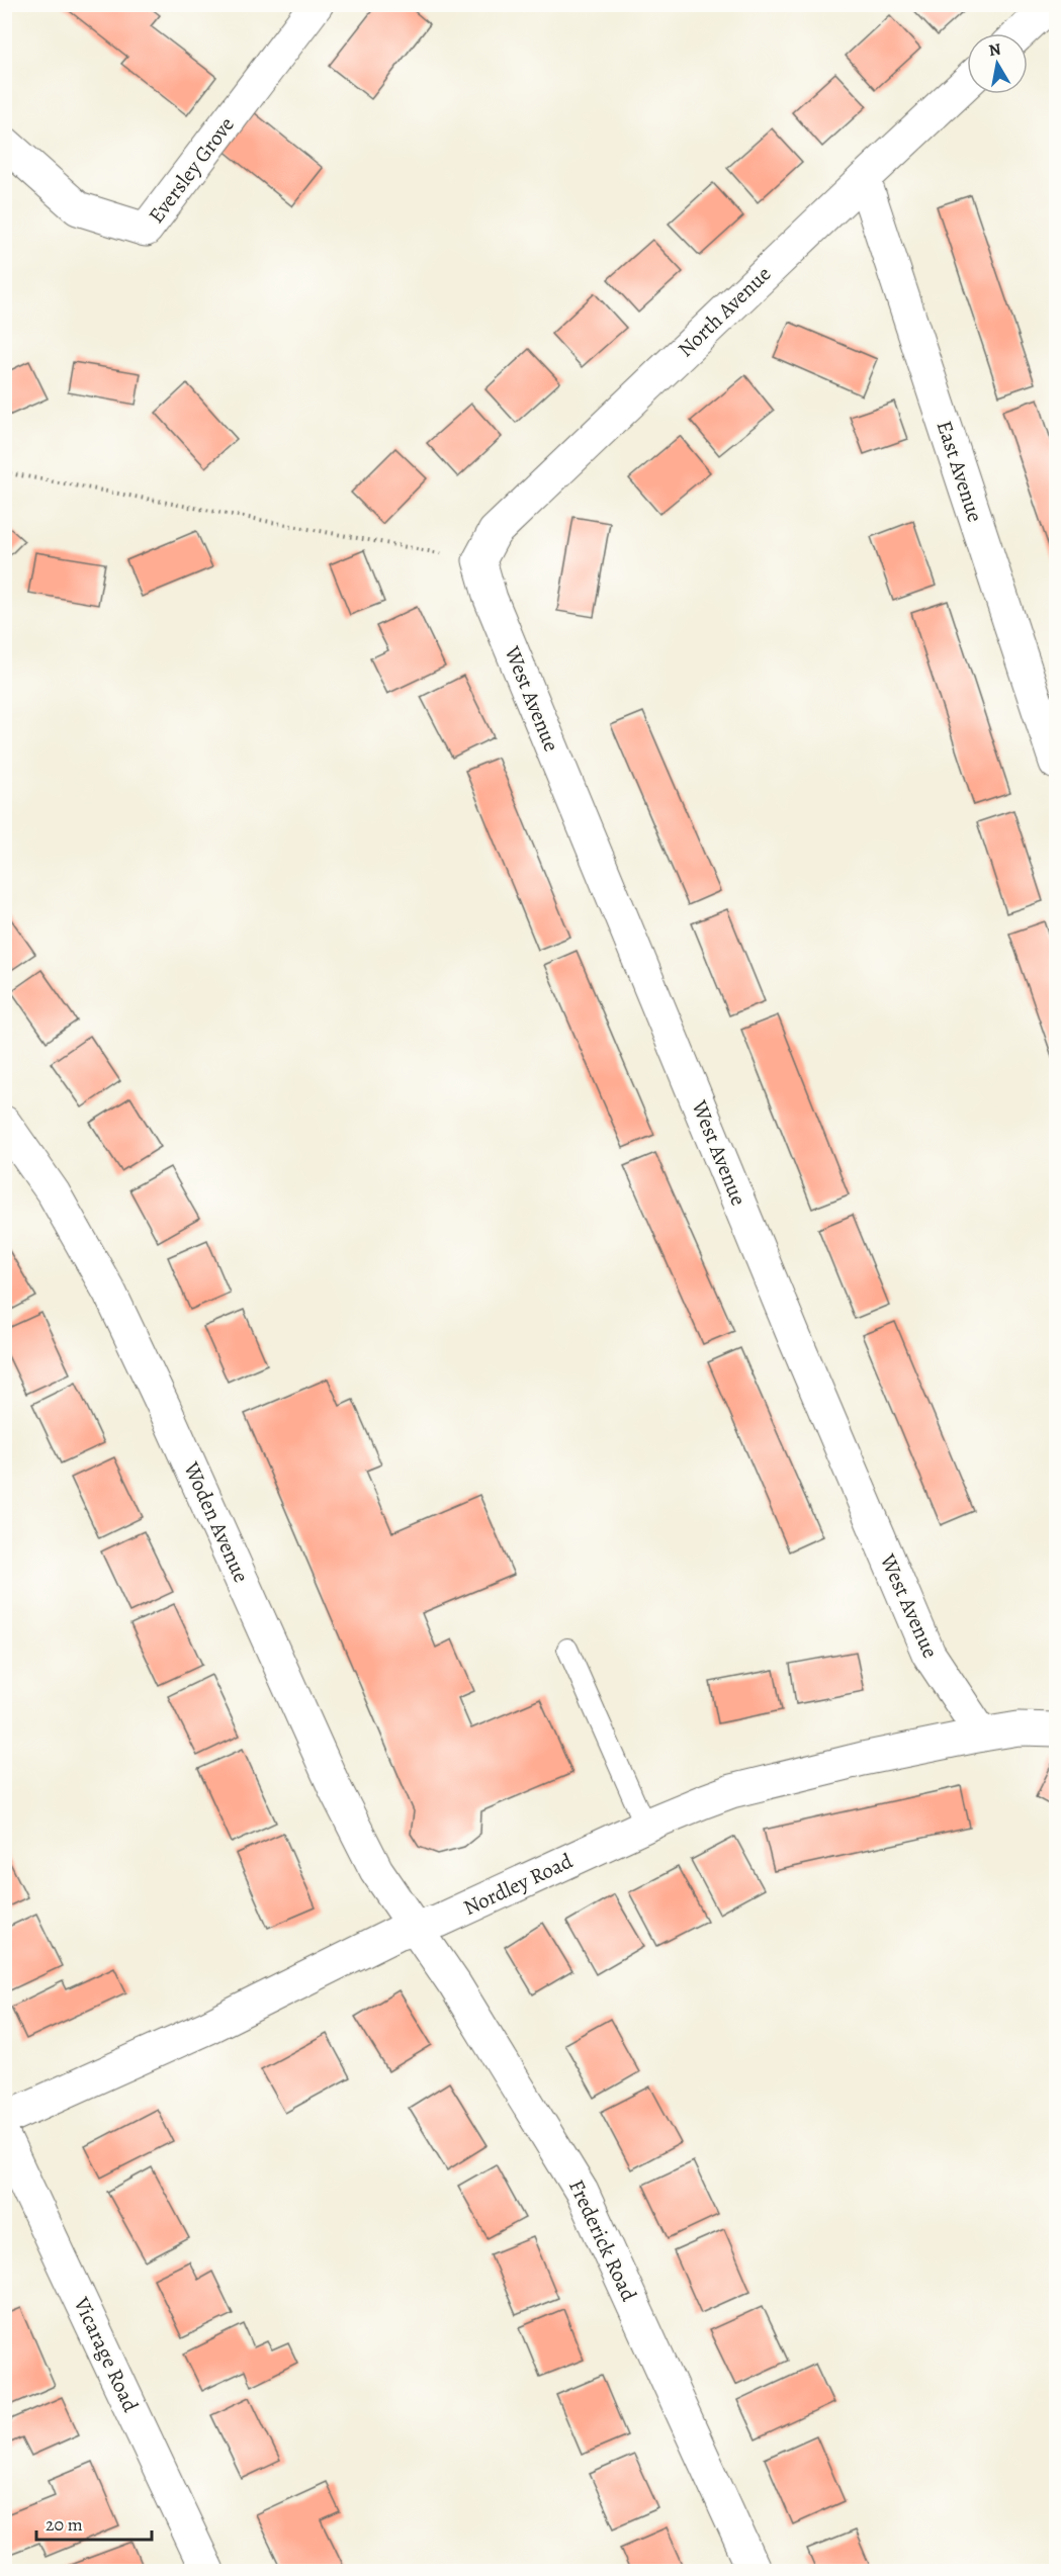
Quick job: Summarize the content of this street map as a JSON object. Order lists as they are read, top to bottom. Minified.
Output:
{"streets":{"street":["Eversley Grove","North Avenue","East Avenue","West Avenue","Woden Avenue","Nordley Road","Frederick Road","Vicarage Road"]},"crossings":[["North Avenue","East Avenue"],["North Avenue","West Avenue"],["West Avenue","Nordley Road"],["Woden Avenue","Nordley Road"],["Woden Avenue","Frederick Road"],["Nordley Road","Frederick Road"]],"scale_bar":"20 m","north":"top"}
